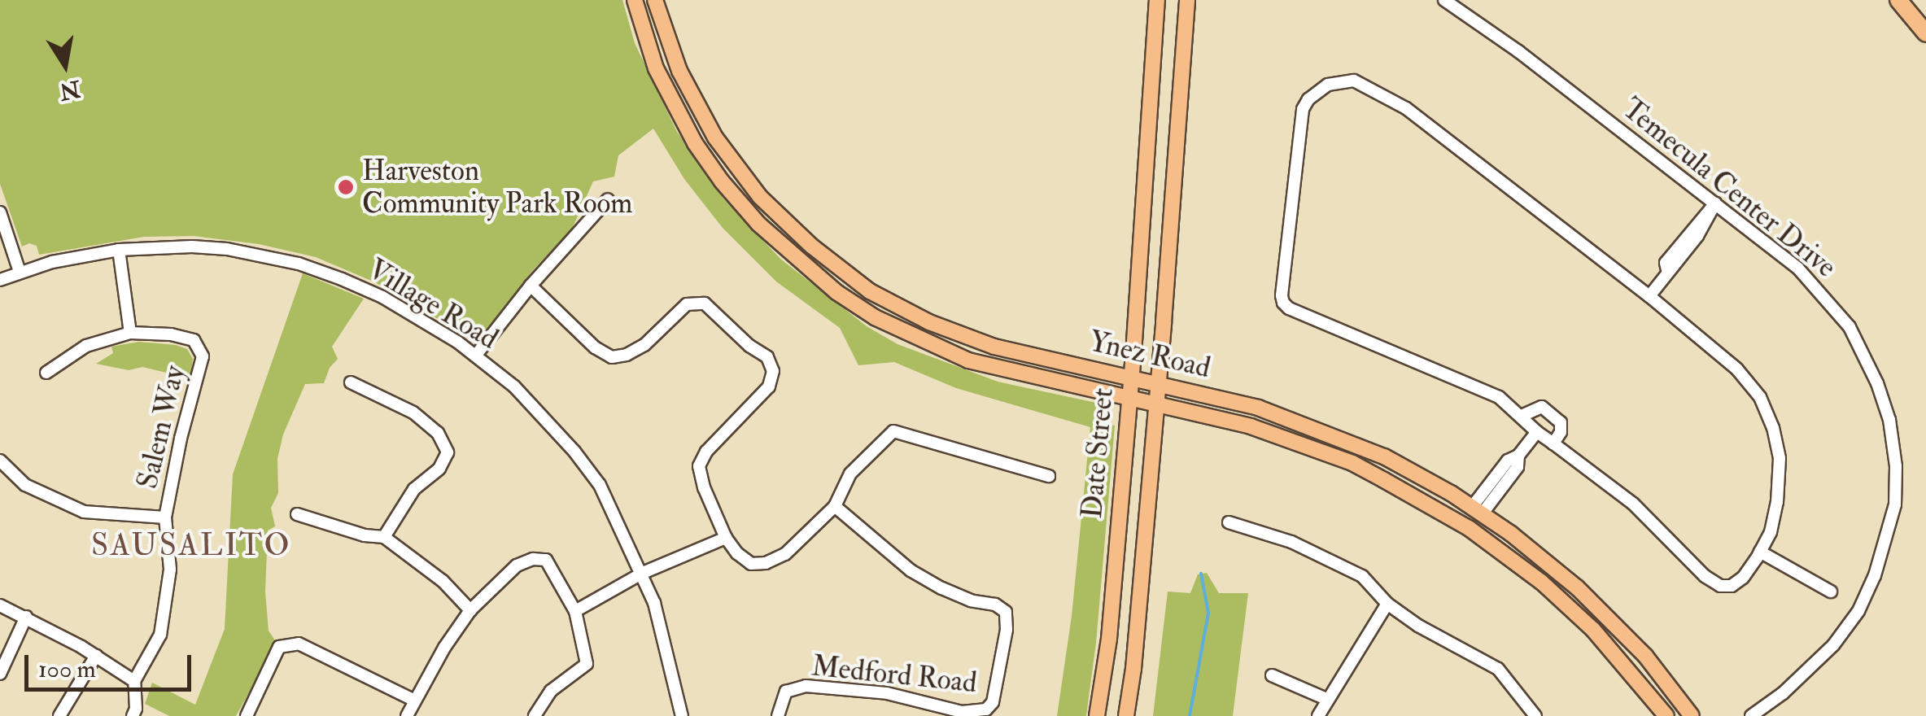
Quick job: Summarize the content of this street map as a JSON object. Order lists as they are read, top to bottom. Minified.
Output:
{"streets":{"main road":["Ynez Road","Date Street"],"street":["Temecula Center Drive","Village Road","Salem Way","Medford Road"]},"crossings":[["Ynez Road","Date Street"]],"districts":["SAUSALITO"],"places":["Harveston Community Park Room"],"scale_bar":"100 m","north":"bottom"}
